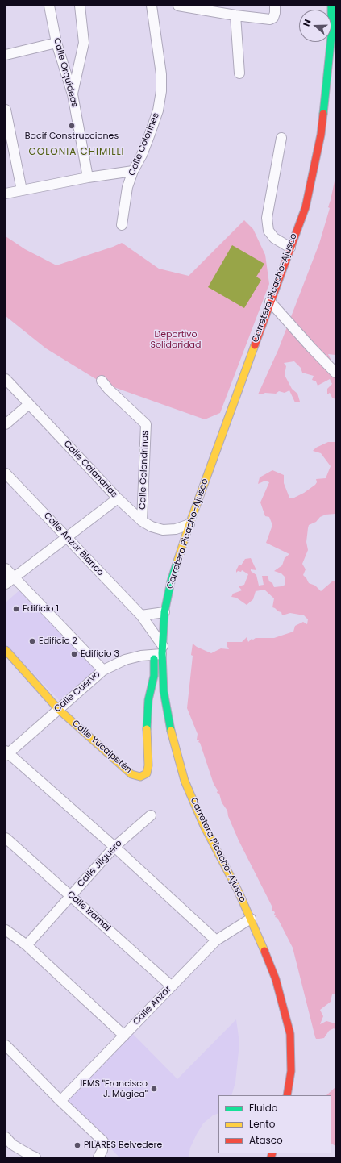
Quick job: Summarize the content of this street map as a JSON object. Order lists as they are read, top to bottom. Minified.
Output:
{"streets":{"main road":["Carretera Picacho-Ajusco","Calle Yucalpetén"],"street":["Calle Orquídeas","Calle Colorines","Calle Calandrias","Calle Golondrinas","Calle Anzar Blanco","Calle Cuervo","Calle Jilguero","Calle Izamal","Calle Anzar"]},"crossings":[["Carretera Picacho-Ajusco","Calle Calandrias"],["Carretera Picacho-Ajusco","Calle Anzar Blanco"],["Carretera Picacho-Ajusco","Calle Cuervo"],["Carretera Picacho-Ajusco","Calle Yucalpetén"],["Carretera Picacho-Ajusco","Calle Anzar"],["Calle Calandrias","Calle Golondrinas"],["Calle Anzar Blanco","Calle Cuervo"],["Calle Anzar Blanco","Calle Yucalpetén"],["Calle Cuervo","Calle Yucalpetén"],["Calle Jilguero","Calle Izamal"],["Calle Izamal","Calle Anzar"]],"districts":["COLONIA CHIMILLI"],"parks":["Deportivo Solidaridad"],"places":["Bacif Construcciones","Edificio 1","Edificio 2","Edificio 3","IEMS \"Francisco J. Múgica\"","PILARES Belvedere"],"legend":["Fluido","Lento","Atasco"],"north":"left"}
